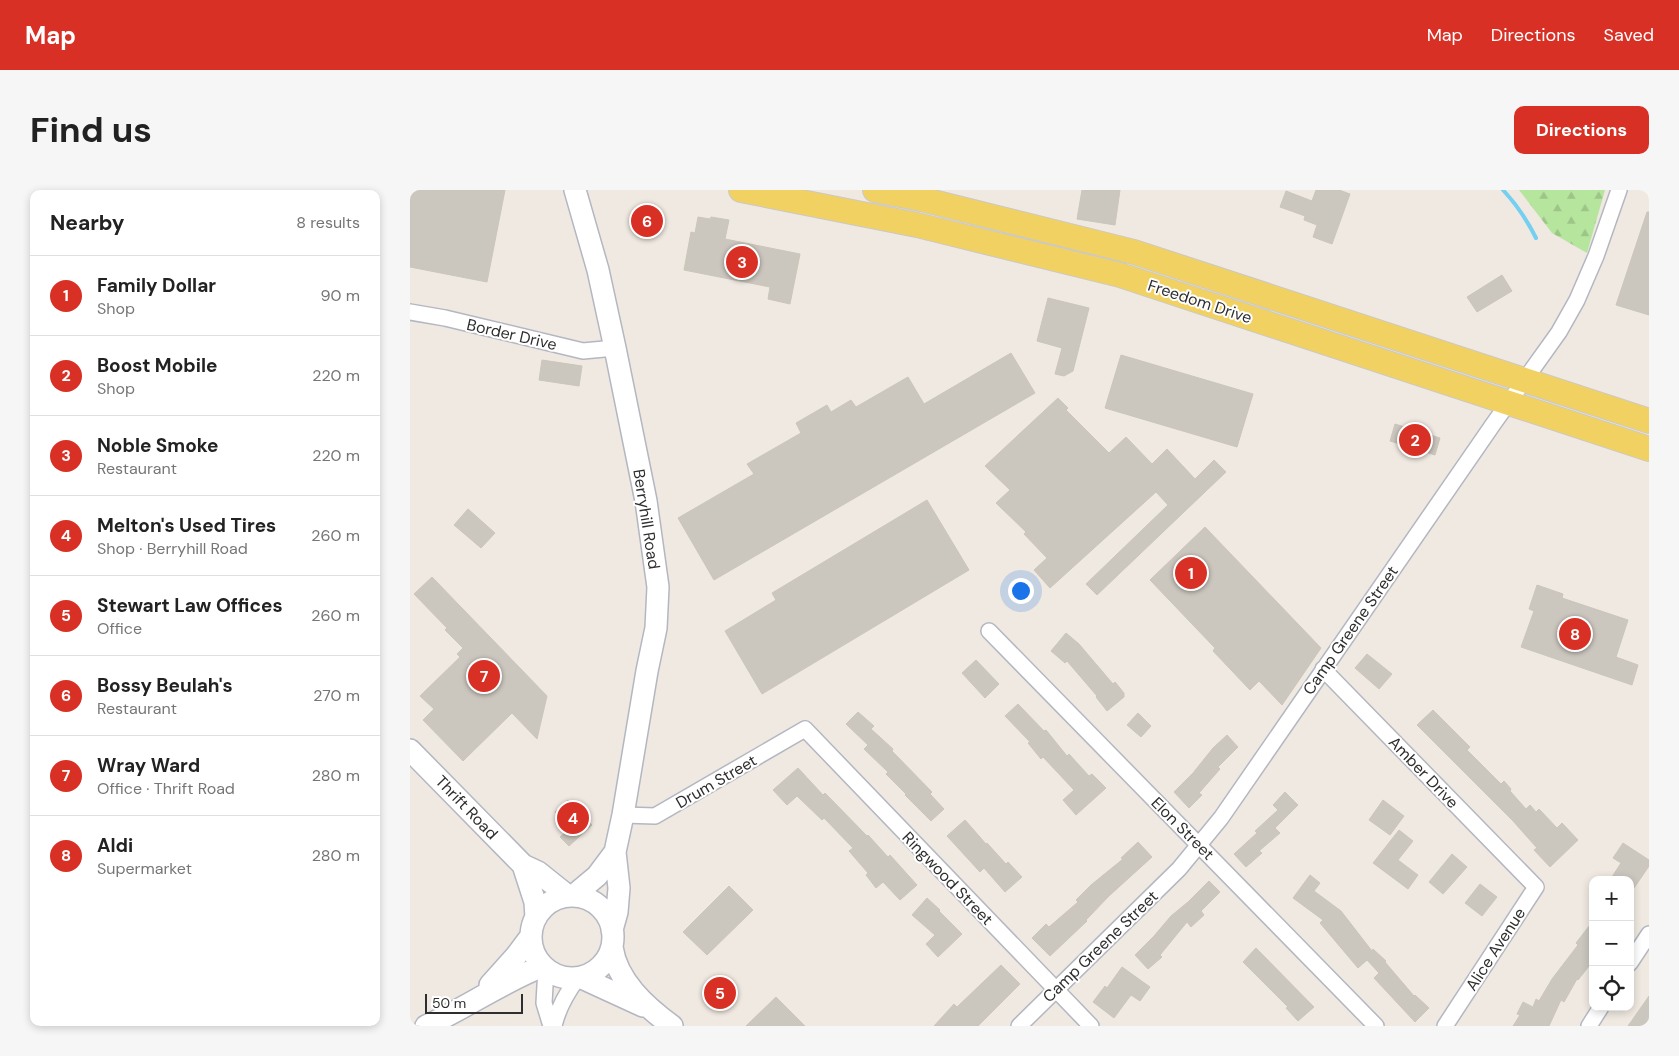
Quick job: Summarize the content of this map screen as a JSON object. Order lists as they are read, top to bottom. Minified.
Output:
{"streets":{"main road":["Freedom Drive"],"street":["Border Drive","Berryhill Road","Camp Greene Street","Amber Drive","Drum Street","Thrift Road","Elon Street","Ringwood Street","Alice Avenue"]},"crossings":[["Freedom Drive","Camp Greene Street"],["Border Drive","Berryhill Road"],["Berryhill Road","Drum Street"],["Berryhill Road","Thrift Road"],["Camp Greene Street","Amber Drive"],["Camp Greene Street","Elon Street"],["Camp Greene Street","Ringwood Street"],["Amber Drive","Alice Avenue"],["Drum Street","Ringwood Street"]],"scale_bar":"50 m","page":{"header":"Map","nav":["Map","Directions","Saved"],"buttons":"Directions","title":"Find us","heading":["Nearby","8 results"],"pins":["6","3","2","1","8","7","4","5"],"list":[{"mark":"1","name":"Family Dollar","note":"Shop","value":"90 m"},{"mark":"2","name":"Boost Mobile","note":"Shop","value":"220 m"},{"mark":"3","name":"Noble Smoke","note":"Restaurant","value":"220 m"},{"mark":"4","name":"Melton's Used Tires","note":"Shop · Berryhill Road","value":"260 m"},{"mark":"5","name":"Stewart Law Offices","note":"Office","value":"260 m"},{"mark":"6","name":"Bossy Beulah's","note":"Restaurant","value":"270 m"},{"mark":"7","name":"Wray Ward","note":"Office · Thrift Road","value":"280 m"},{"mark":"8","name":"Aldi","note":"Supermarket","value":"280 m"}],"map_buttons":["+","−"],"scale":"50 m"}}
